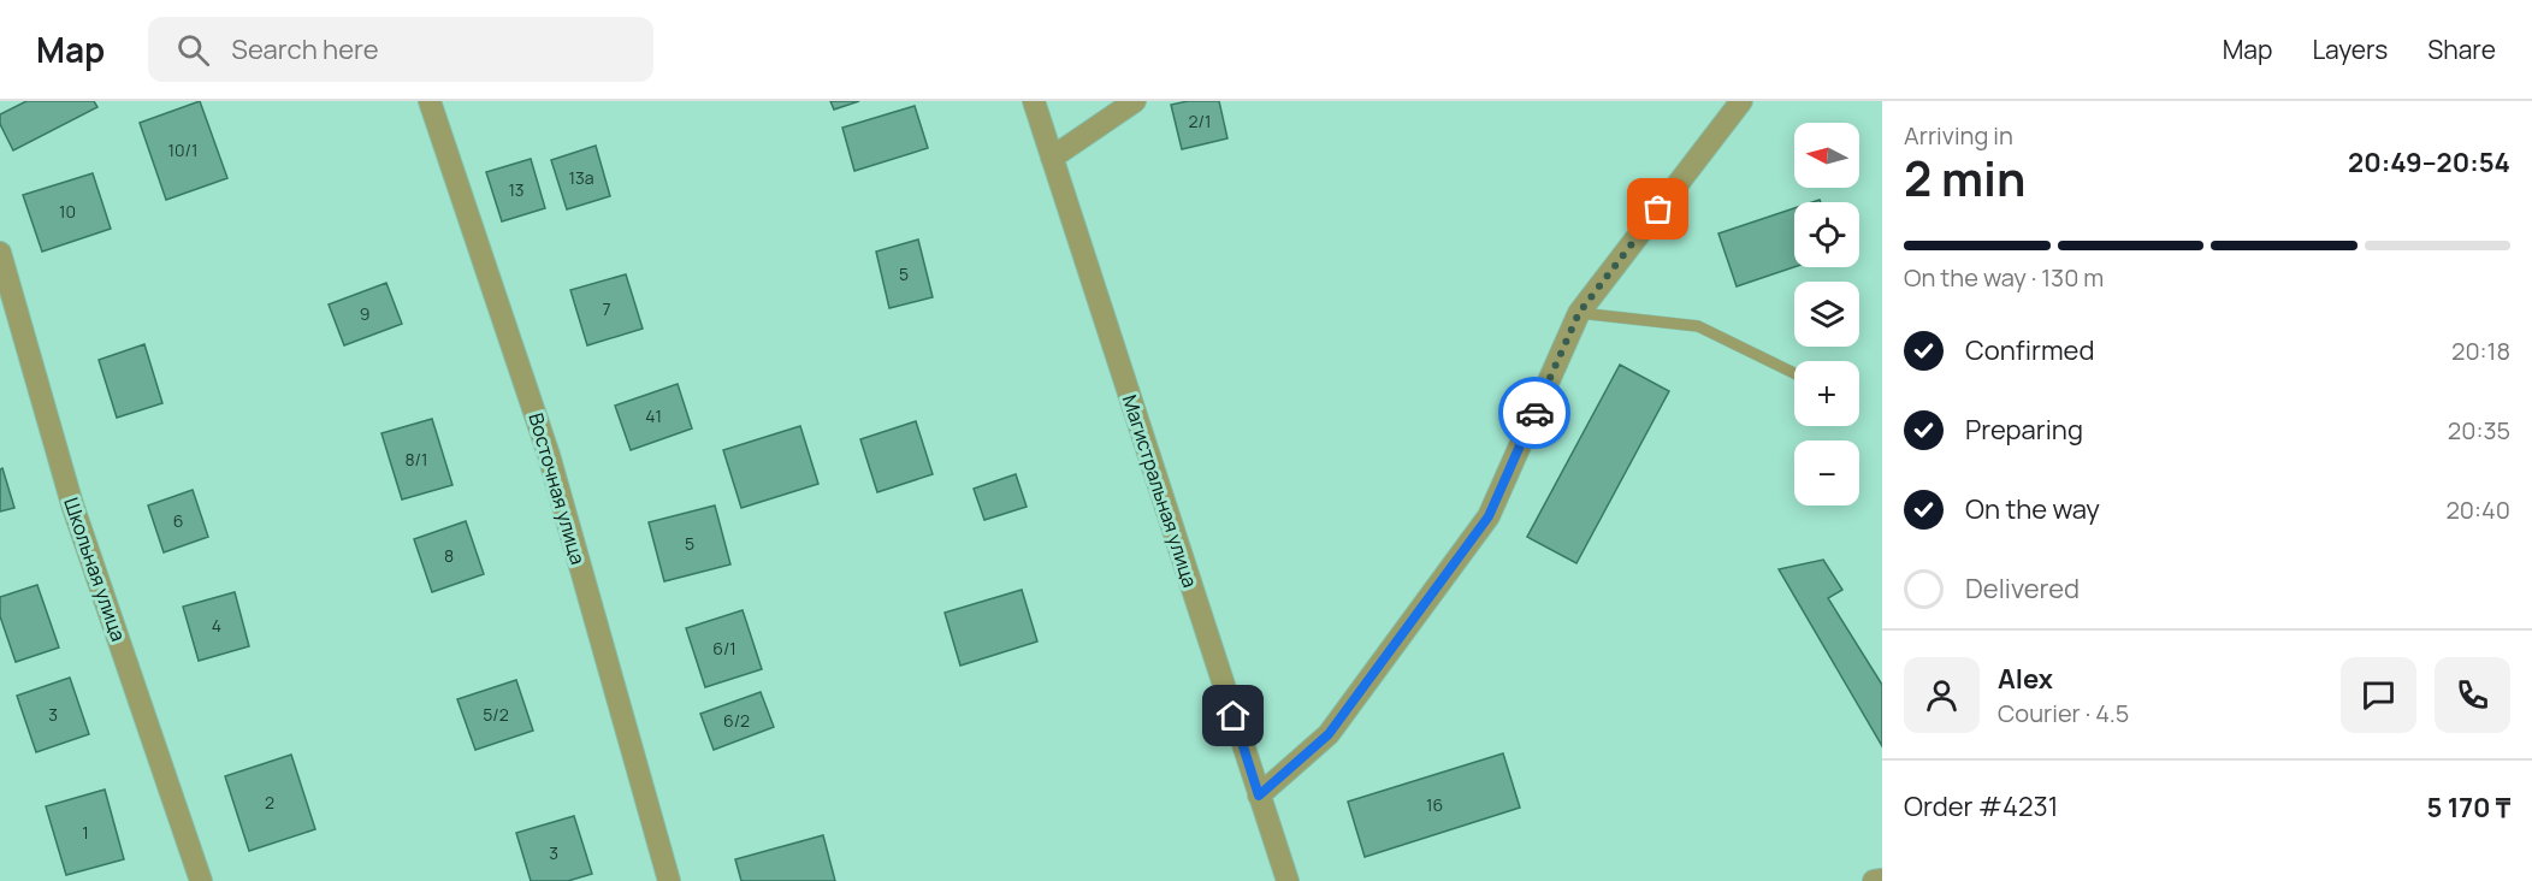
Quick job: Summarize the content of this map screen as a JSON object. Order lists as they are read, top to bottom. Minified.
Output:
{"streets":{"street":["Восточная улица","Магистральная улица","Школьная улица"]},"house_numbers":["2/1","10/1","13а","13","10","5","7","9","41","8/1","6","5","8","4","6/1","3","5/2","6/2","2","16","1","3"],"north":"left","page":{"header":"Map","search":"Search here","nav":["Map","Layers","Share"],"heading":["2 min","Arriving in","20:49–20:54"],"panel":["Alex","Courier · 4.5","Order #4231","5 170 ₸"],"map_buttons":["+","−"],"bar":"On the way · 130 m","list":[["Confirmed","20:18"],["Preparing","20:35"],["On the way","20:40"],"Delivered"]}}
